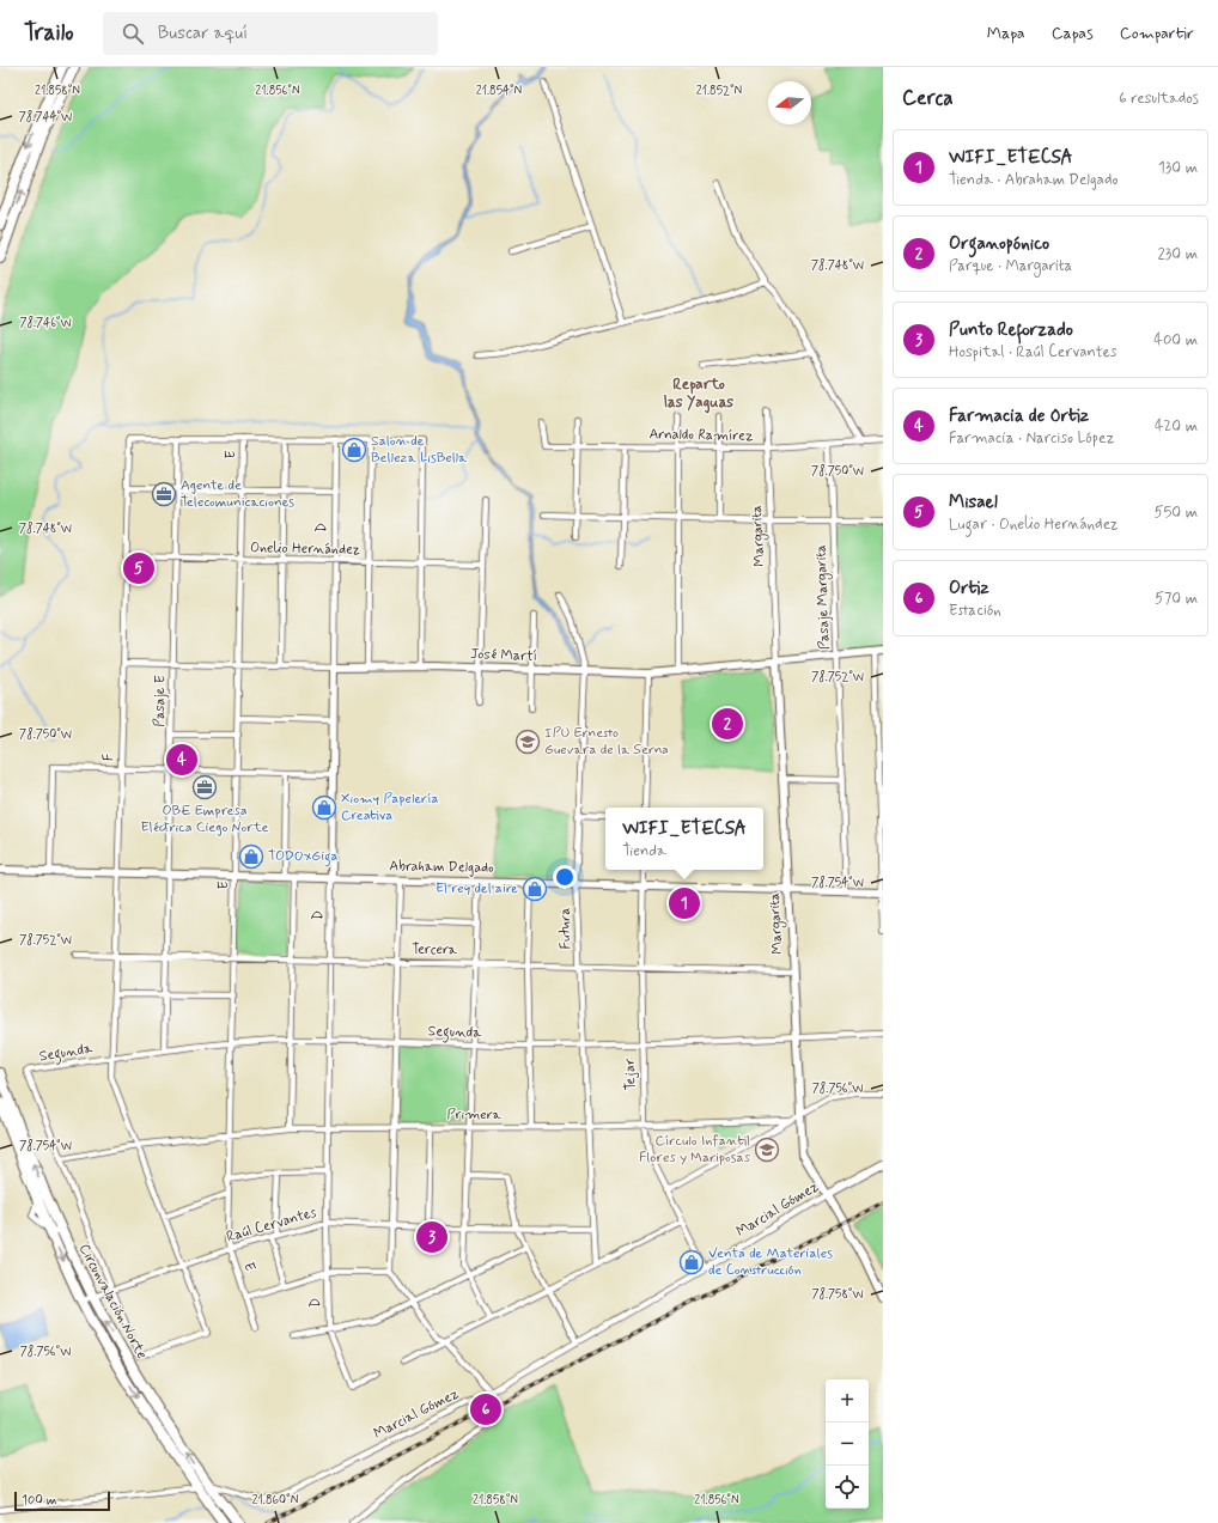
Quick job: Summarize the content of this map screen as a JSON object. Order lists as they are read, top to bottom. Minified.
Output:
{"streets":{"highway":["Circunvalación Norte"],"street":["Arnaldo Ramírez","E","D","Margarita","Onelio Hernández","Pasaje Margarita","José Martí","Pasaje E","F","Abraham Delgado","Futura","Tercera","Segunda","Tejar","Primera","Marcial Gómez","Raúl Cervantes"]},"crossings":[["Arnaldo Ramírez","Margarita"],["Arnaldo Ramírez","Pasaje Margarita"],["E","Onelio Hernández"],["E","José Martí"],["E","Abraham Delgado"],["E","Tercera"],["E","Segunda"],["E","Primera"],["E","Raúl Cervantes"],["D","Onelio Hernández"],["D","José Martí"],["D","Abraham Delgado"],["D","Tercera"],["D","Segunda"],["D","Primera"],["D","Raúl Cervantes"],["Margarita","José Martí"],["Margarita","Abraham Delgado"],["Margarita","Tercera"],["Margarita","Segunda"],["Margarita","Primera"],["Margarita","Marcial Gómez"],["Onelio Hernández","Pasaje E"],["Onelio Hernández","F"],["Pasaje Margarita","José Martí"],["Pasaje Margarita","Abraham Delgado"],["José Martí","Pasaje E"],["José Martí","F"],["José Martí","Futura"],["Pasaje E","F"],["Pasaje E","Abraham Delgado"],["Pasaje E","Tercera"],["Pasaje E","Segunda"],["F","Abraham Delgado"],["F","Tercera"],["F","Segunda"],["F","Primera"],["F","Raúl Cervantes"],["Abraham Delgado","Futura"],["Abraham Delgado","Tejar"],["Futura","Tercera"],["Futura","Segunda"],["Futura","Primera"],["Futura","Raúl Cervantes"],["Tercera","Tejar"],["Segunda","Tejar"],["Segunda","Primera"],["Tejar","Primera"],["Tejar","Marcial Gómez"],["Marcial Gómez","Circunvalación Norte"],["Raúl Cervantes","Circunvalación Norte"]],"districts":["Reparto las Yaguas"],"places":{"shop":["Salon de Belleza LisBella","Xiomy Papelería Creativa","TODOxGiga","El rey del aire","Venta de Materiales de Construcción"],"office":["Agente de Telecomunicaciones","OBE Empresa Eléctrica Ciego Norte"],"school or university":["IPU Ernesto Guevara de la Serna","Círculo Infantil Flores y Mariposas"]},"scale_bar":"100 m","north":"left","page":{"header":"Trailo","search":"Buscar aquí","nav":["Mapa","Capas","Compartir"],"heading":["Cerca","6 resultados"],"list":[{"mark":"1","name":"WIFI_ETECSA","note":"Tienda · Abraham Delgado","value":"130 m"},{"mark":"2","name":"Organopónico","note":"Parque · Margarita","value":"230 m"},{"mark":"3","name":"Punto Reforzado","note":"Hospital · Raúl Cervantes","value":"400 m"},{"mark":"4","name":"Farmacia de Ortiz","note":"Farmacia · Narciso López","value":"420 m"},{"mark":"5","name":"Misael","note":"Lugar · Onelio Hernández","value":"550 m"},{"mark":"6","name":"Ortiz","note":"Estación","value":"570 m"}],"pins":["5","2","4","1","3","6"],"popup":["WIFI_ETECSA","Tienda"],"map_buttons":["+","−"],"scale":"100 m"},"coordinates":["21.858°N","21.856°N","21.854°N","21.852°N","78.744°W","78.748°W","78.746°W","78.750°W","78.752°W","78.754°W","78.756°W","78.758°W","21.860°N"]}
